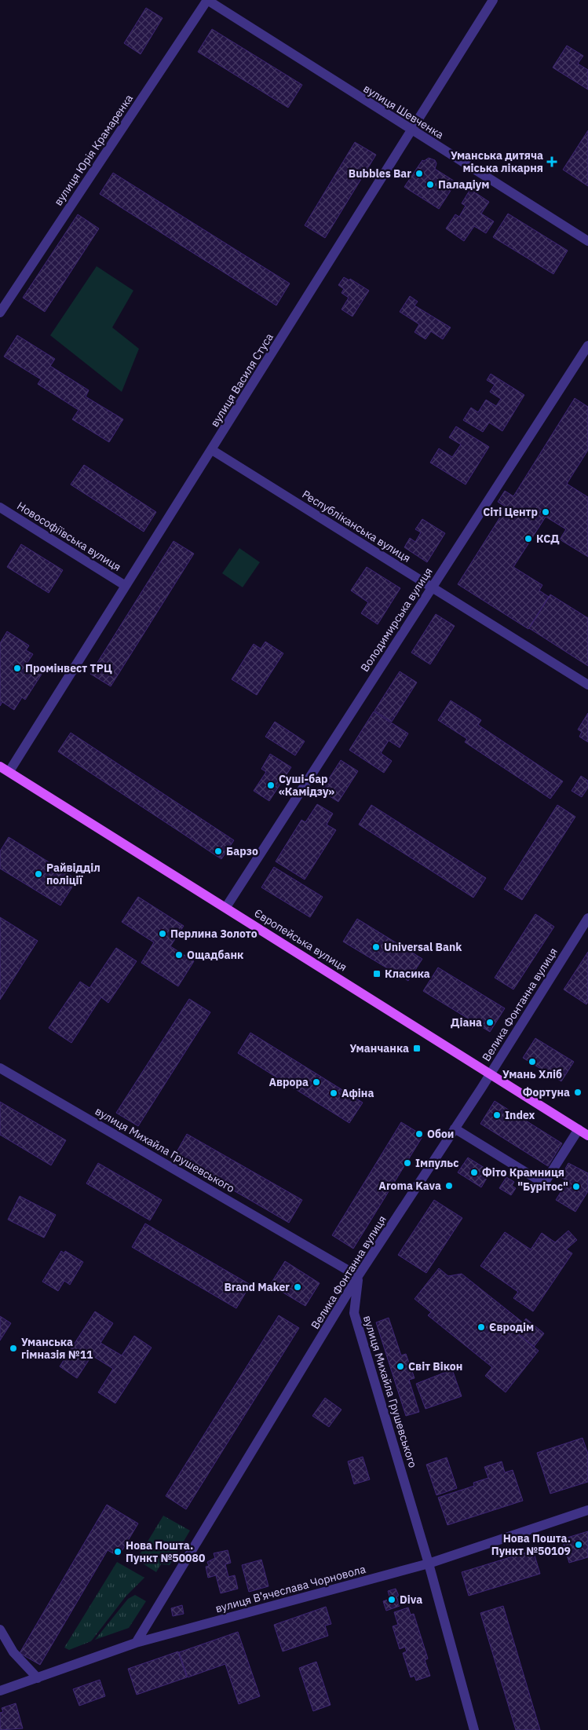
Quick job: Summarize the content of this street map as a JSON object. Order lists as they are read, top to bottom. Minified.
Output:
{"streets":{"main road":["Європейська вулиця"],"street":["вулиця Шевченка","вулиця Юрія Крамаренка","вулиця Василя Стуса","Республіканська вулиця","Новософіївська вулиця","Володимирська вулиця","Велика Фонтанна вулиця","вулиця Михайла Грушевського","вулиця В’ячеслава Чорновола"]},"crossings":[["вулиця Шевченка","вулиця Юрія Крамаренка"],["вулиця Шевченка","вулиця Василя Стуса"],["вулиця Василя Стуса","Республіканська вулиця"],["вулиця Василя Стуса","Новософіївська вулиця"],["вулиця Василя Стуса","Європейська вулиця"],["Республіканська вулиця","Володимирська вулиця"],["Володимирська вулиця","Європейська вулиця"],["Європейська вулиця","Велика Фонтанна вулиця"],["Велика Фонтанна вулиця","вулиця Михайла Грушевського"],["Велика Фонтанна вулиця","вулиця В’ячеслава Чорновола"],["вулиця Михайла Грушевського","вулиця В’ячеслава Чорновола"]],"places":{"health":["Уманська дитяча міська лікарня"],"other":["Bubbles Bar","Паладіум","Сіті Центр","КСД","Промінвест ТРЦ","Суші-бар «Камідзу»","Барзо","Райвідділ поліції","Перлина Золото","Universal Bank","Ощадбанк","Діана","Умань Хліб","Аврора","Фортуна","Афіна","Index","Обои","Імпульс","Фіто Крамниця","Aroma Kava","\"Бурітос\"","Brand Maker","Євродім","Уманська гімназія №11","Світ Вікон","Нова Пошта. Пункт №50109","Нова Пошта. Пункт №50080","Diva"],"transit":["Класика","Уманчанка"]}}
